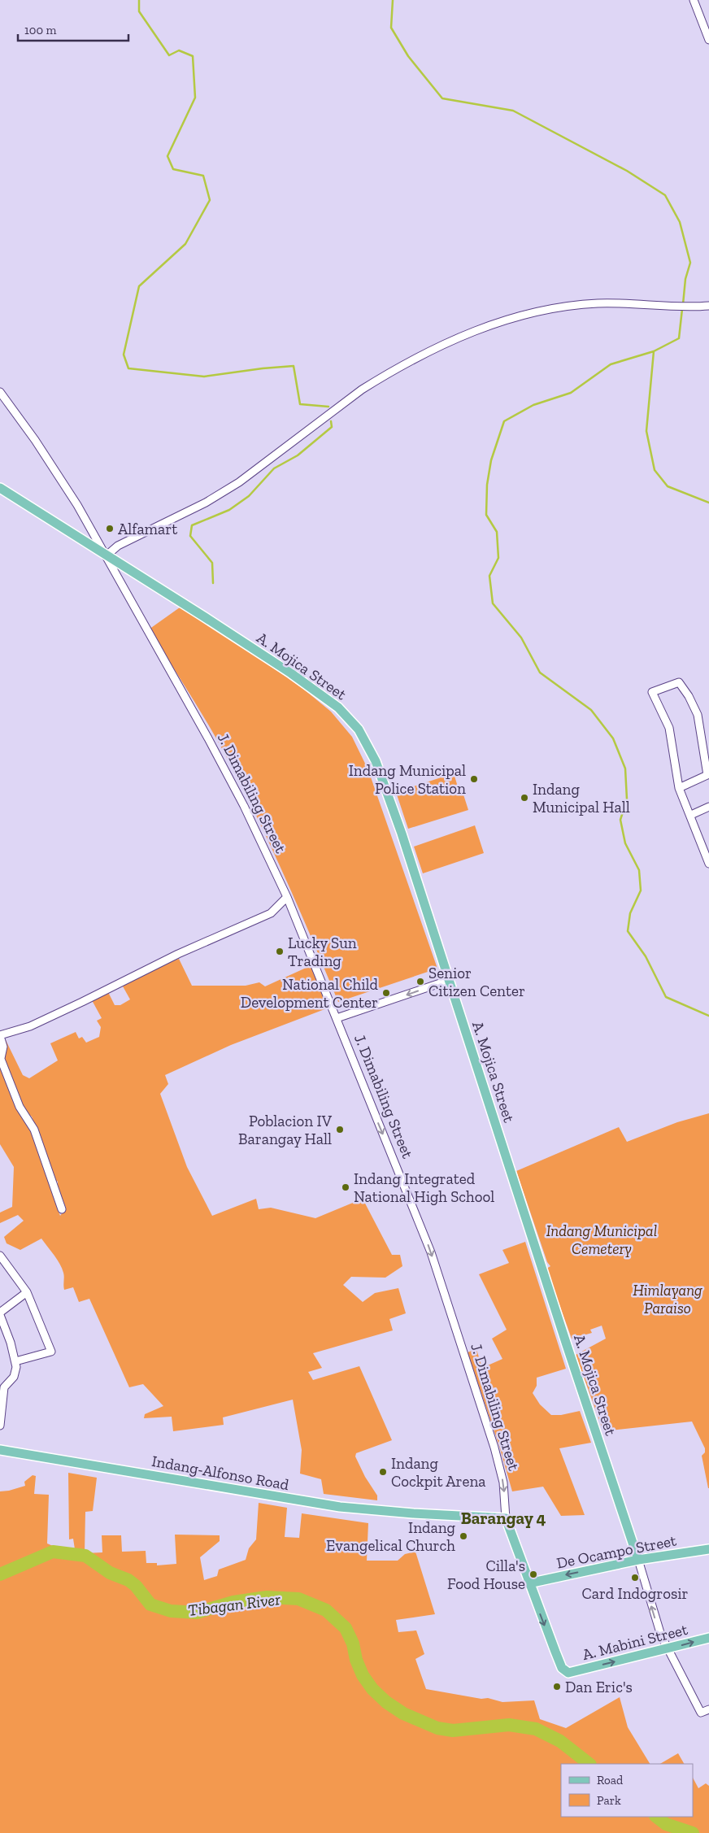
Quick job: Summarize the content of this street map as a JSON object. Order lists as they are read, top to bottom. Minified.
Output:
{"streets":{"main road":["A. Mojica Street","J. Dimabiling Street","Indang-Alfonso Road","De Ocampo Street","A. Mabini Street"]},"crossings":[["A. Mojica Street","J. Dimabiling Street"],["A. Mojica Street","De Ocampo Street"],["A. Mojica Street","A. Mabini Street"],["J. Dimabiling Street","Indang-Alfonso Road"],["J. Dimabiling Street","De Ocampo Street"],["J. Dimabiling Street","A. Mabini Street"]],"one_way":["J. Dimabiling Street","De Ocampo Street","A. Mabini Street"],"districts":["Barangay 4"],"water":["Tibagan River"],"parks":["Indang Municipal Cemetery","Himlayang Paraiso"],"places":["Alfamart","Indang Municipal Police Station","Indang Municipal Hall","Lucky Sun Trading","Senior Citizen Center","National Child Development Center","Poblacion IV Barangay Hall","Indang Integrated National High School","Indang Cockpit Arena","Indang Evangelical Church","Cilla's Food House","Card Indogrosir","Dan Eric's"],"legend":["Road","Park"],"scale_bar":"100 m"}
